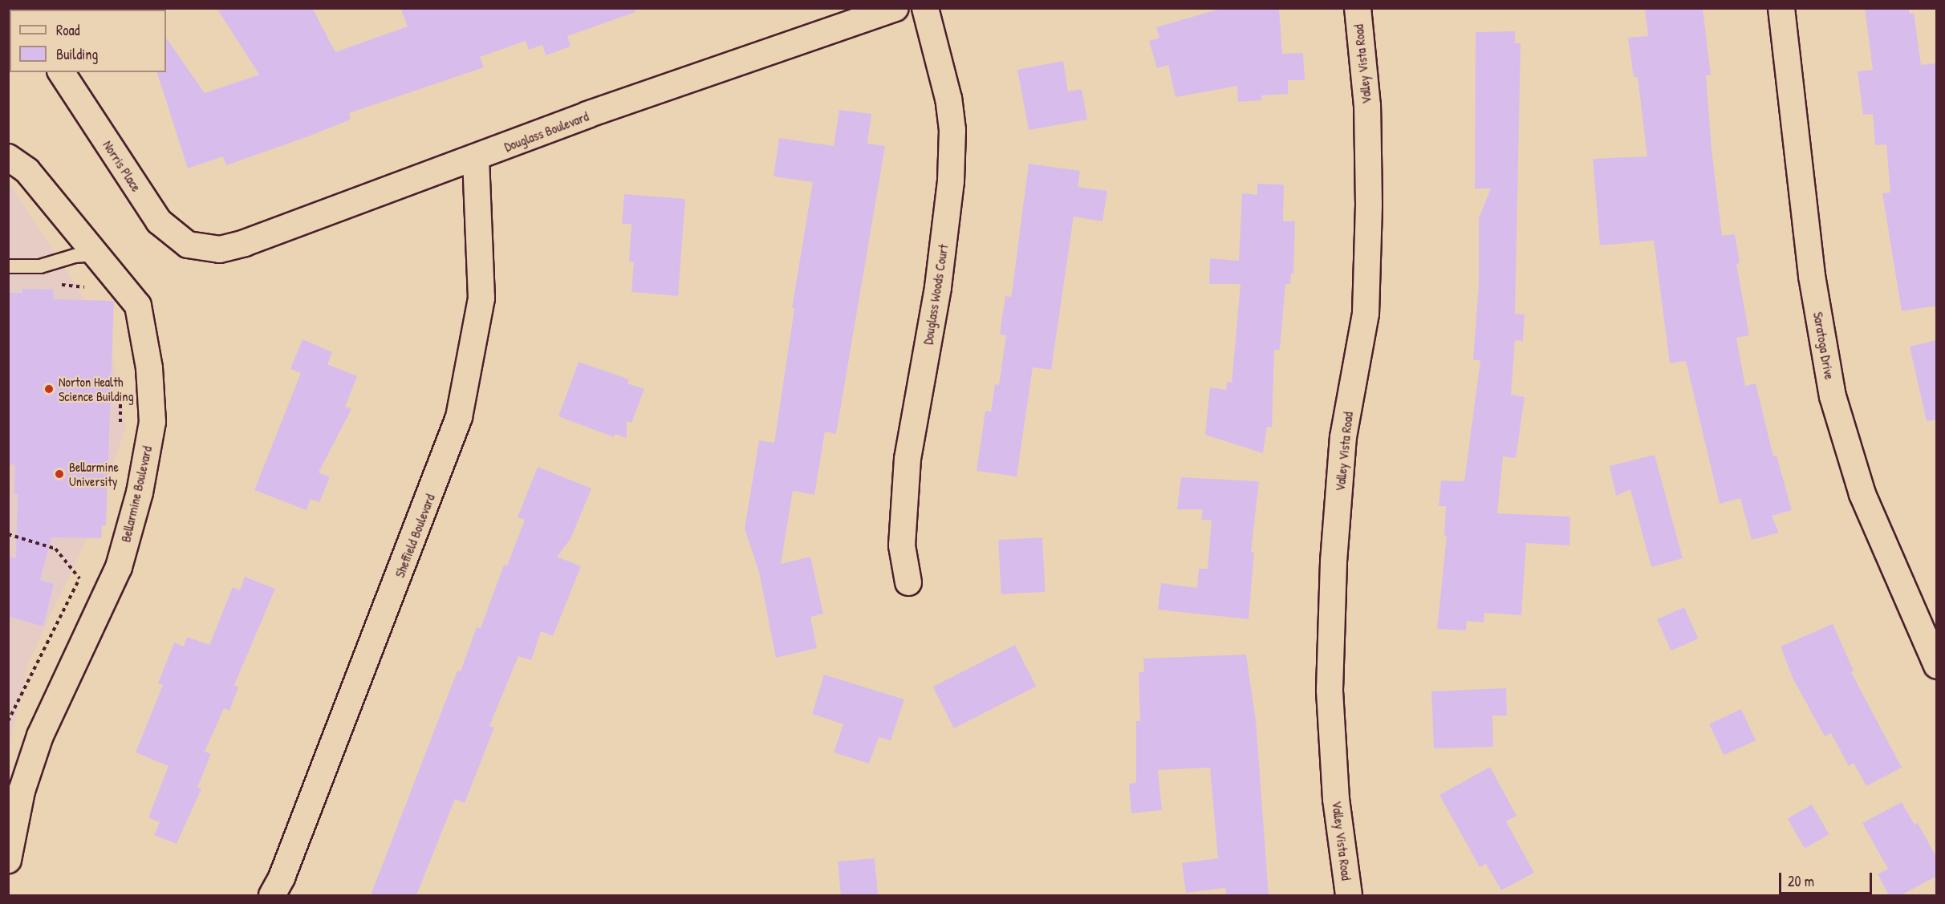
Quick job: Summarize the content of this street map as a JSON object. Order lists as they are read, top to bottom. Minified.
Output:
{"streets":{"street":["Valley Vista Road","Douglass Boulevard","Norris Place","Douglass Woods Court","Saratoga Drive","Bellarmine Boulevard","Sheffield Boulevard"]},"crossings":[["Douglass Boulevard","Norris Place"],["Douglass Boulevard","Sheffield Boulevard"]],"places":["Norton Health Science Building","Bellarmine University"],"legend":["Road","Building"],"scale_bar":"20 m"}
